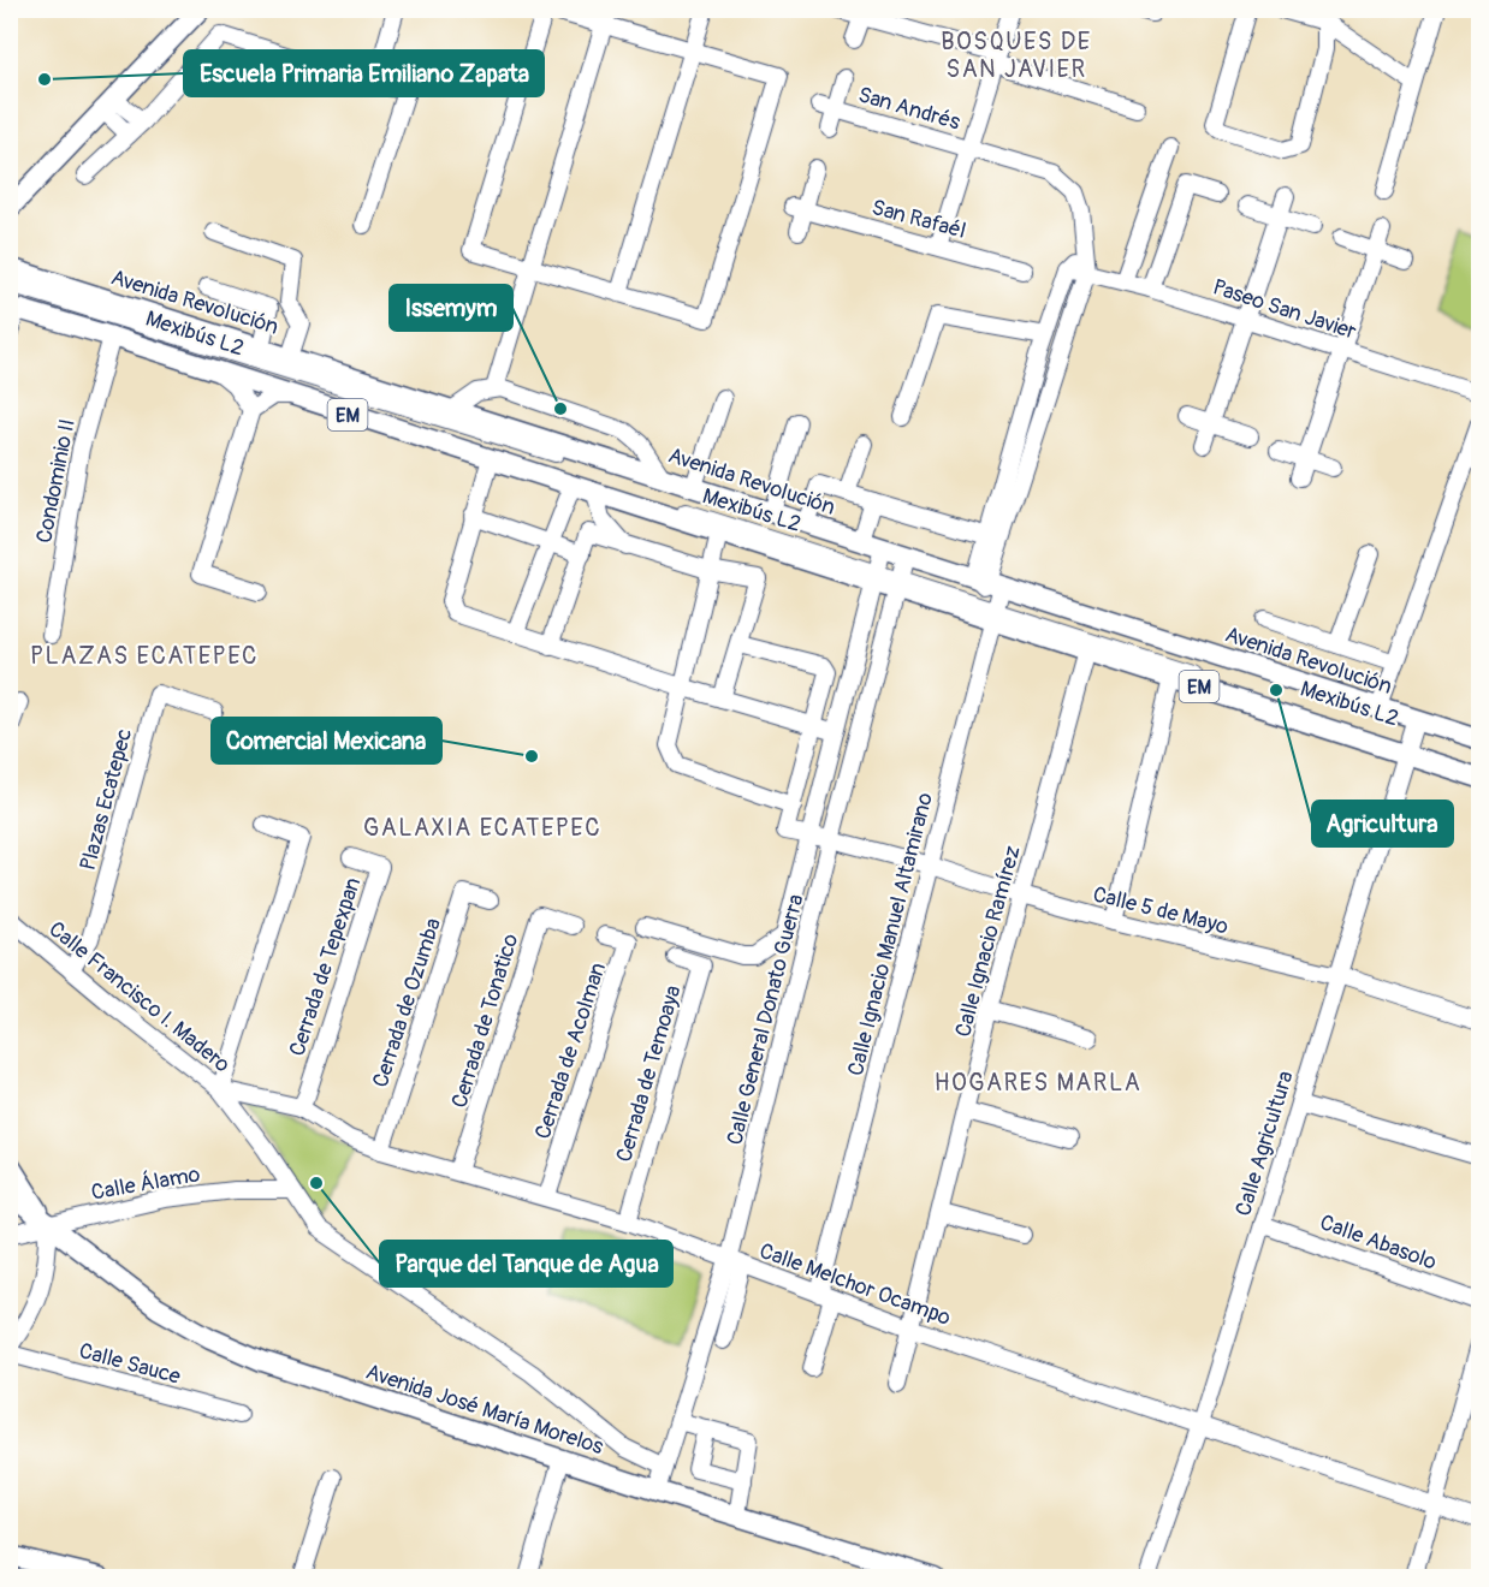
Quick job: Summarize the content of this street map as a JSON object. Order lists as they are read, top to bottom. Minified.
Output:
{"streets":{"main road":["Avenida Revolución","EM","Avenida José María Morelos"],"street":["San Andrés","San Rafaél","Paseo San Javier","Mexibús L2","Condominio II","Plazas Ecatepec","Calle 5 de Mayo","Calle Ignacio Manuel Altamirano","Calle Ignacio Ramírez","Cerrada de Tepexpan","Calle Francisco I. Madero","Cerrada de Ozumba","Calle General Donato Guerra","Cerrada de Tonatico","Cerrada de Acolman","Cerrada de Temoaya","Calle Agricultura","Calle Álamo","Calle Abasolo","Calle Melchor Ocampo","Calle Sauce"]},"crossings":[["Avenida Revolución","Mexibús L2"],["Avenida Revolución","Condominio II"],["Avenida Revolución","Calle Ignacio Manuel Altamirano"],["Avenida Revolución","Calle Ignacio Ramírez"],["Avenida Revolución","Calle General Donato Guerra"],["Avenida Revolución","Calle Agricultura"],["Mexibús L2","Calle Ignacio Manuel Altamirano"],["Mexibús L2","Calle Agricultura"],["Plazas Ecatepec","Calle Francisco I. Madero"],["Calle 5 de Mayo","Calle Ignacio Manuel Altamirano"],["Calle 5 de Mayo","Calle Ignacio Ramírez"],["Calle 5 de Mayo","Calle General Donato Guerra"],["Calle 5 de Mayo","Calle Agricultura"],["Calle Ignacio Manuel Altamirano","Calle Melchor Ocampo"],["Calle Ignacio Ramírez","Calle Melchor Ocampo"],["Cerrada de Tepexpan","Calle Melchor Ocampo"],["Calle Francisco I. Madero","Calle General Donato Guerra"],["Calle Francisco I. Madero","Calle Álamo"],["Calle Francisco I. Madero","Calle Melchor Ocampo"],["Cerrada de Ozumba","Calle Melchor Ocampo"],["Calle General Donato Guerra","Calle Melchor Ocampo"],["Calle General Donato Guerra","Avenida José María Morelos"],["Cerrada de Tonatico","Calle Melchor Ocampo"],["Cerrada de Acolman","Calle Melchor Ocampo"],["Cerrada de Temoaya","Calle Melchor Ocampo"],["Calle Agricultura","Calle Abasolo"],["Calle Agricultura","Calle Melchor Ocampo"],["Calle Álamo","Avenida José María Morelos"]],"districts":["BOSQUES DE SAN JAVIER","PLAZAS ECATEPEC","GALAXIA ECATEPEC","HOGARES MARLA"],"places":["Escuela Primaria Emiliano Zapata","Issemym","Agricultura","Comercial Mexicana","Parque del Tanque de Agua"]}
